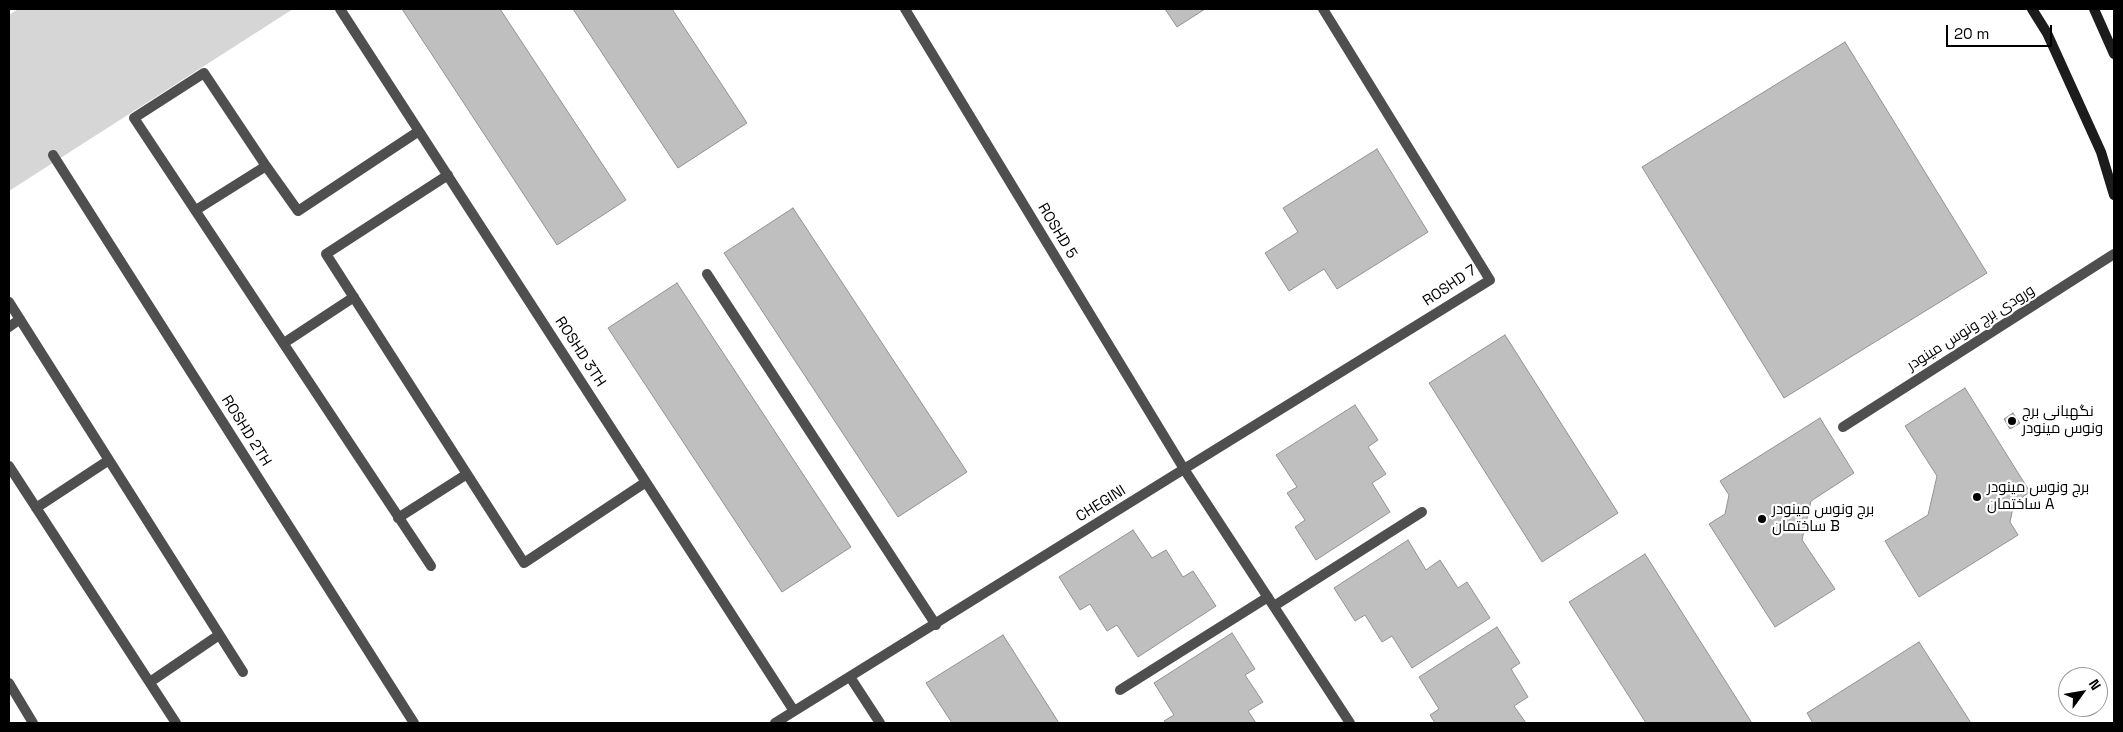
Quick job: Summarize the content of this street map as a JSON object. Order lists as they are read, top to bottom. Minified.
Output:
{"streets":{"street":["ROSHD 5","ROSHD 7","ورودی برج ونوس مینودر","ROSHD 3TH","ROSHD 2TH","CHEGINI"]},"crossings":[["ROSHD 5","ROSHD 7"],["ROSHD 5","CHEGINI"],["ROSHD 7","CHEGINI"],["ROSHD 3TH","CHEGINI"]],"places":["نگهبانی برج ونوس مینودر","برج ونوس مینودر ساختمان A","برج ونوس مینودر ساختمان B"],"scale_bar":"20 m","north":"top right"}
